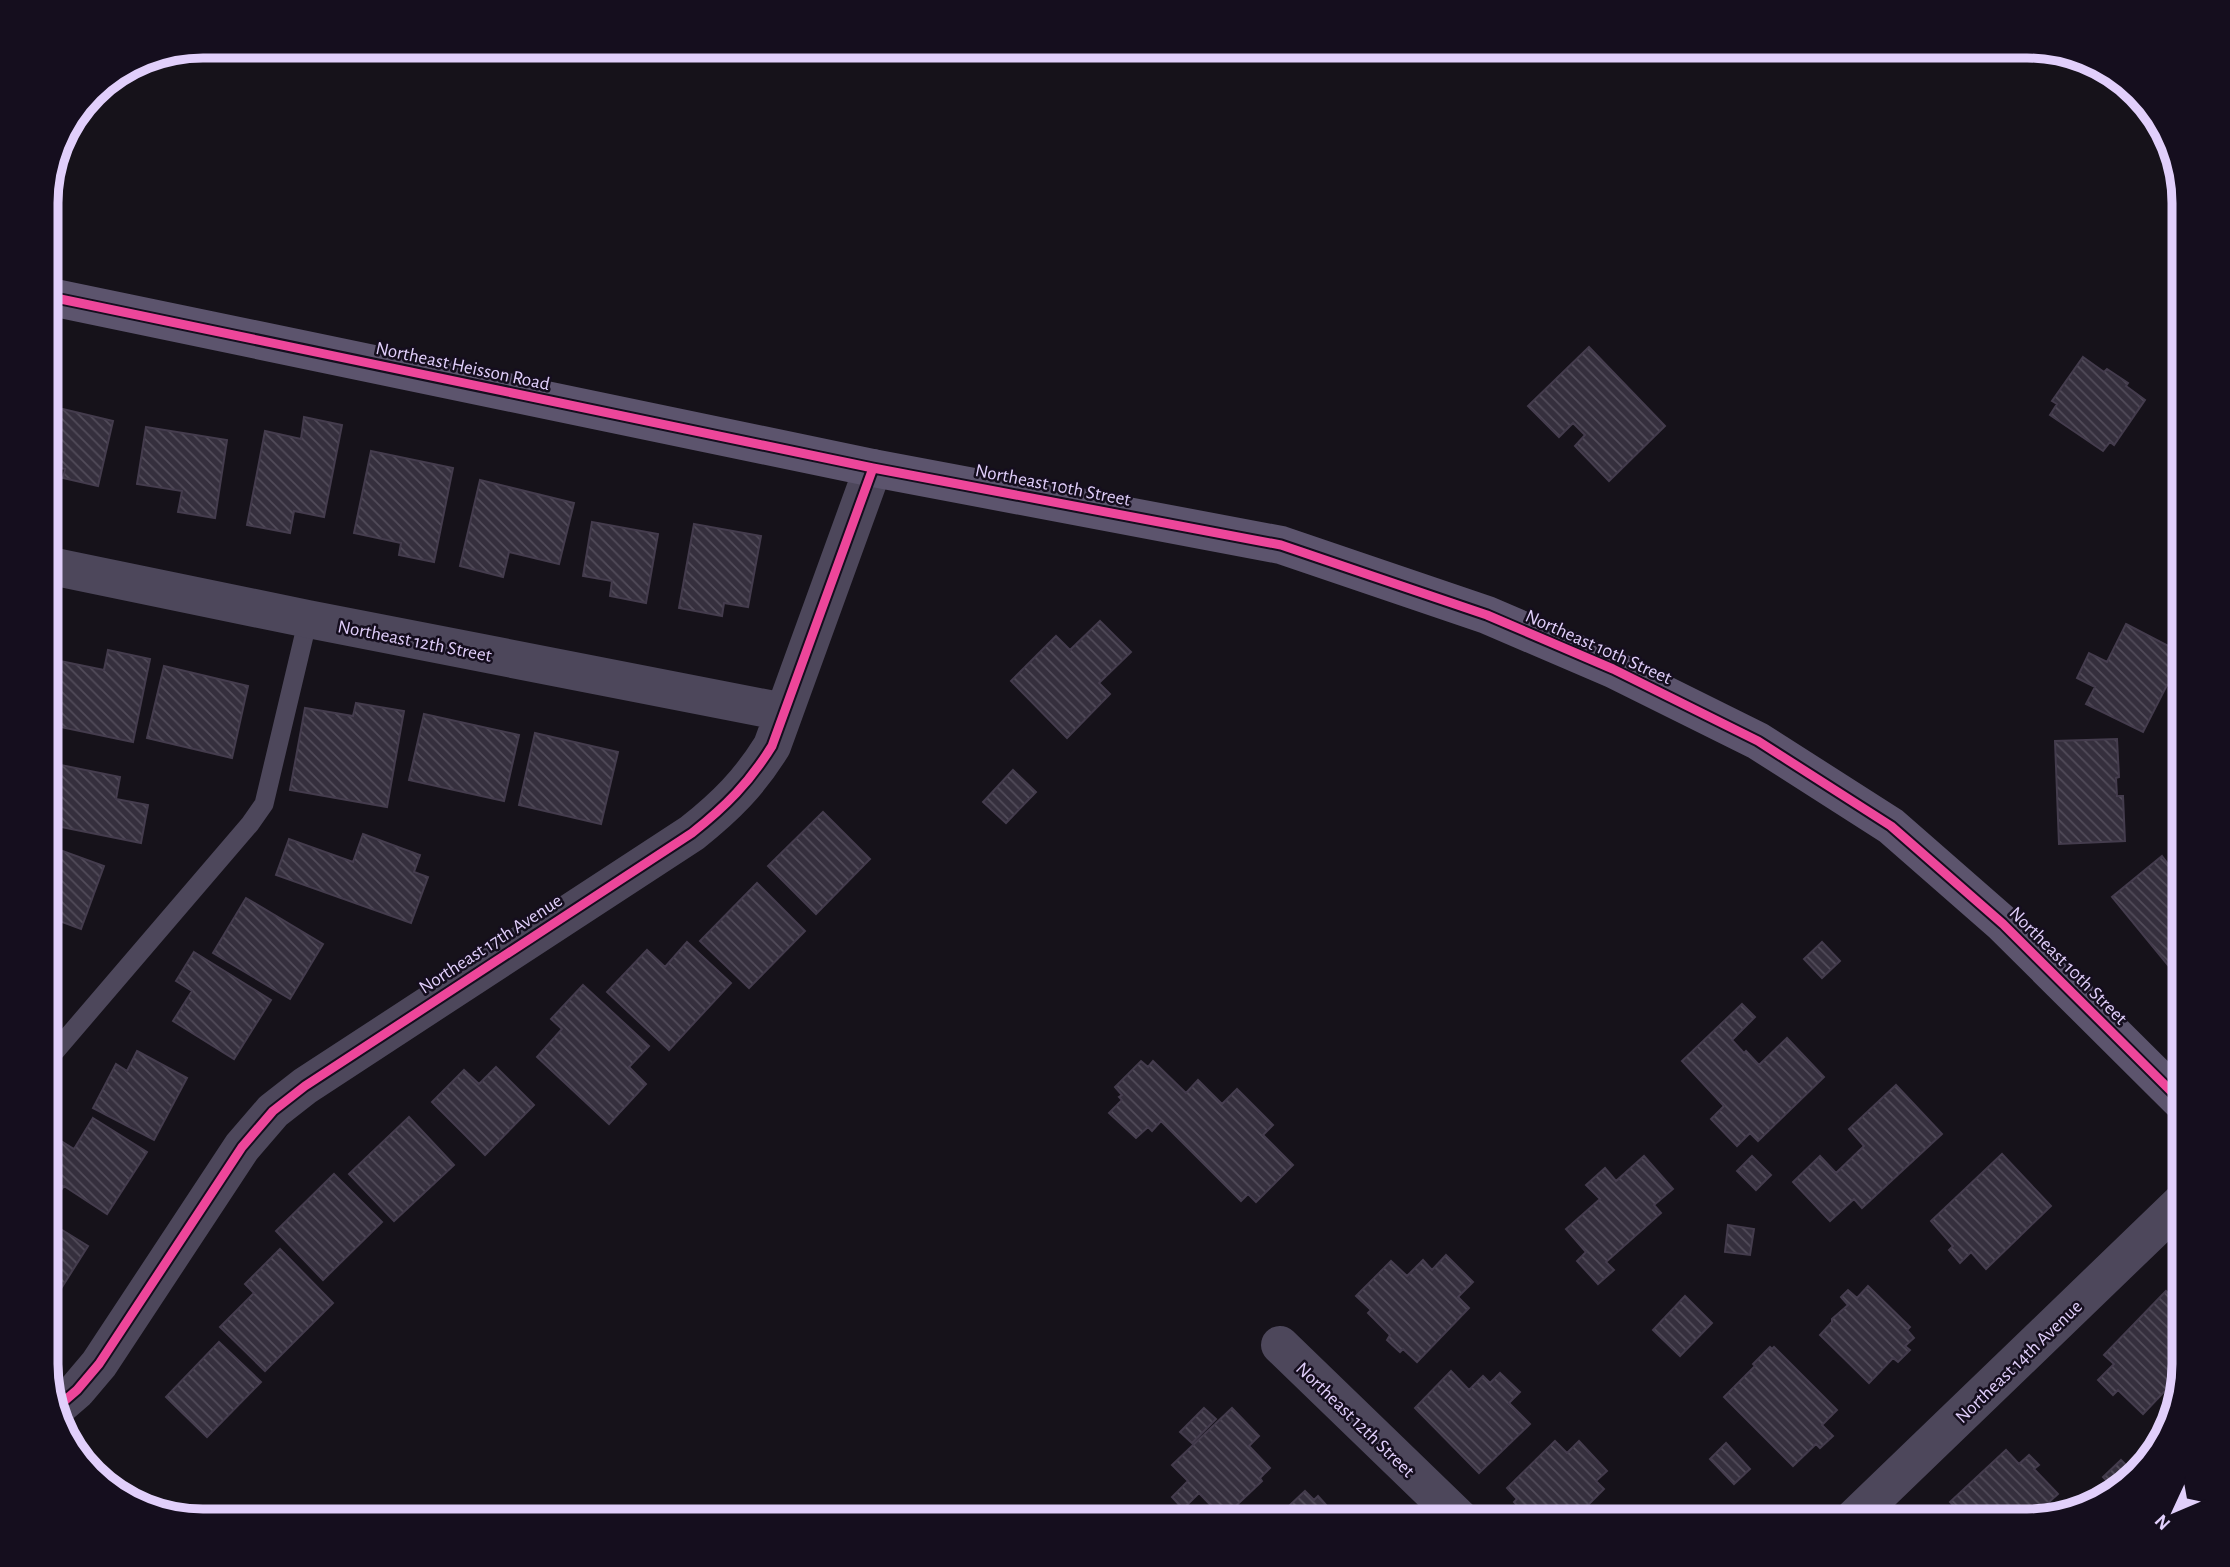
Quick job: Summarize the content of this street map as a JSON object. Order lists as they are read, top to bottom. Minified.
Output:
{"streets":{"street":["Northeast Heisson Road","Northeast 10th Street","Northeast 12th Street","Northeast 17th Avenue","Northeast 14th Avenue"]},"crossings":[["Northeast Heisson Road","Northeast 10th Street"],["Northeast Heisson Road","Northeast 17th Avenue"],["Northeast 10th Street","Northeast 17th Avenue"],["Northeast 12th Street","Northeast 17th Avenue"]],"north":"bottom left"}
